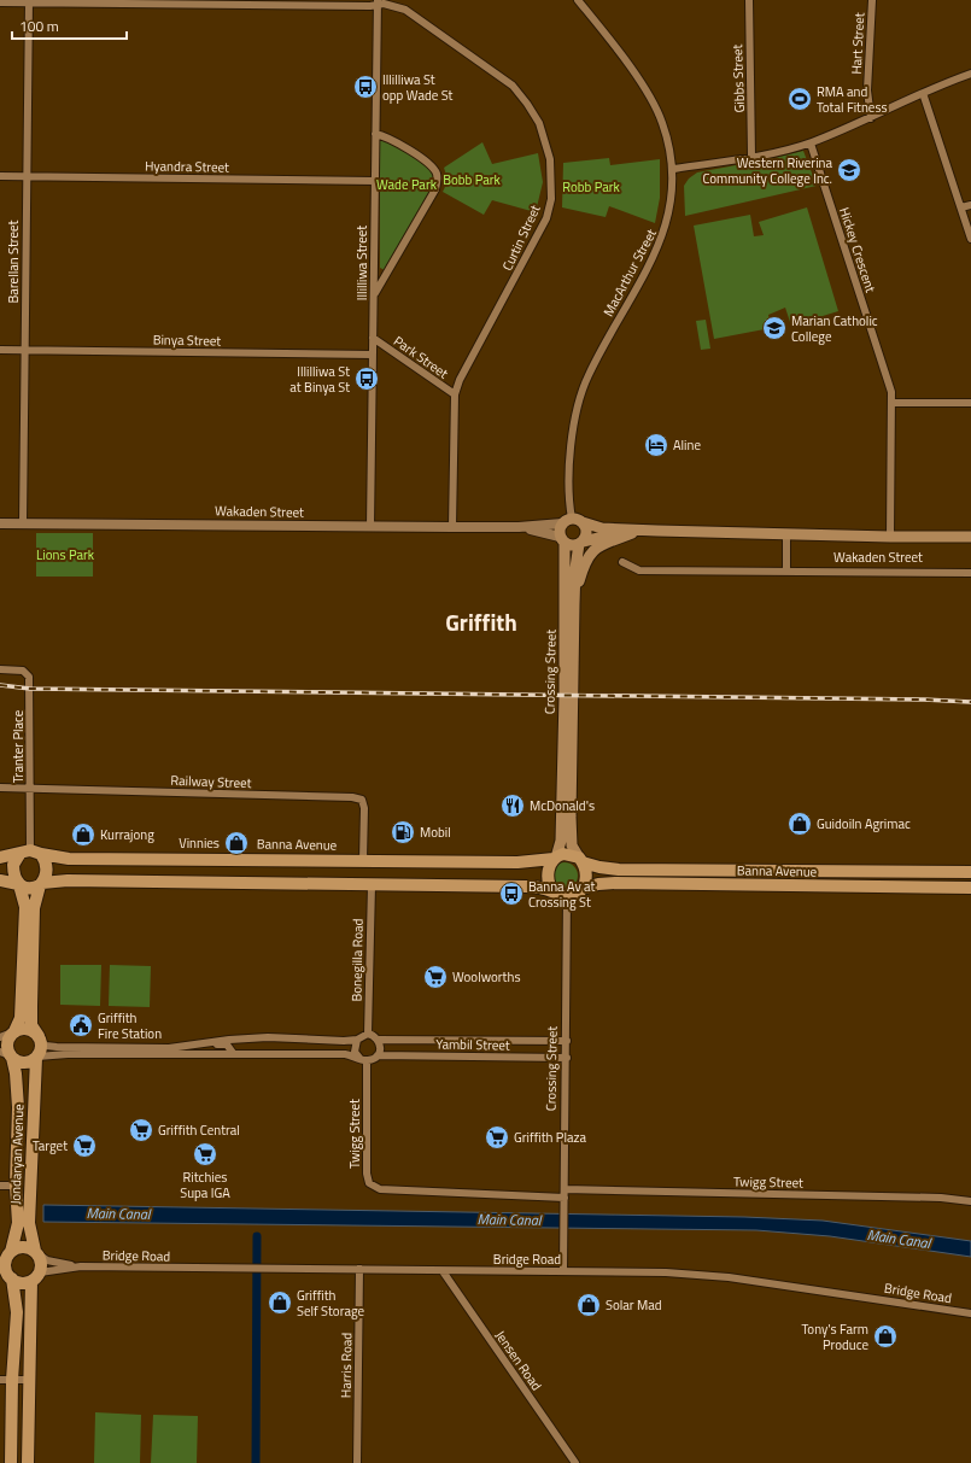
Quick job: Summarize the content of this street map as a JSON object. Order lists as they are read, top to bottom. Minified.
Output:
{"streets":{"main road":["Wakaden Street","Crossing Street","Banna Avenue","Jondaryan Avenue"],"street":["Hart Street","Gibbs Street","Hyandra Street","Curtin Street","Hickey Crescent","Barellan Street","Illilliwa Street","MacArthur Street","Binya Street","Park Street","Tranter Place","Railway Street","Bonegilla Road","Yambil Street","Twigg Street","Bridge Road","Jensen Road","Harris Road"]},"crossings":[["Hyandra Street","Barellan Street"],["Hyandra Street","Illilliwa Street"],["Curtin Street","Barellan Street"],["Curtin Street","Illilliwa Street"],["Curtin Street","Park Street"],["Curtin Street","Wakaden Street"],["Hickey Crescent","Wakaden Street"],["Barellan Street","Binya Street"],["Barellan Street","Wakaden Street"],["Illilliwa Street","Binya Street"],["Illilliwa Street","Park Street"],["Illilliwa Street","Wakaden Street"],["MacArthur Street","Wakaden Street"],["MacArthur Street","Crossing Street"],["Wakaden Street","Crossing Street"],["Crossing Street","Banna Avenue"],["Crossing Street","Yambil Street"],["Crossing Street","Twigg Street"],["Crossing Street","Bridge Road"],["Tranter Place","Railway Street"],["Tranter Place","Banna Avenue"],["Railway Street","Banna Avenue"],["Bonegilla Road","Yambil Street"],["Bonegilla Road","Twigg Street"],["Yambil Street","Twigg Street"],["Jondaryan Avenue","Bridge Road"],["Bridge Road","Jensen Road"],["Bridge Road","Harris Road"]],"districts":["Griffith"],"water":["Main Canal"],"parks":["Bobb Park","Wade Park","Robb Park","Lions Park"],"places":{"bus stop":["Illilliwa St opp Wade St","Illilliwa St at Binya St","Banna Av at Crossing St"],"sports":["RMA and Total Fitness"],"school or university":["Western Riverina Community College Inc.","Marian Catholic College"],"hotel":["Aline"],"restaurant":["McDonald's"],"shop":["Guidoiln Agrimac","Kurrajong","Vinnies","Griffith Self Storage","Solar Mad","Tony's Farm Produce"],"fuel station":["Mobil"],"supermarket":["Woolworths","Griffith Central","Griffith Plaza","Target","Ritchies Supa IGA"],"public building":["Griffith Fire Station"]},"scale_bar":"100 m"}
